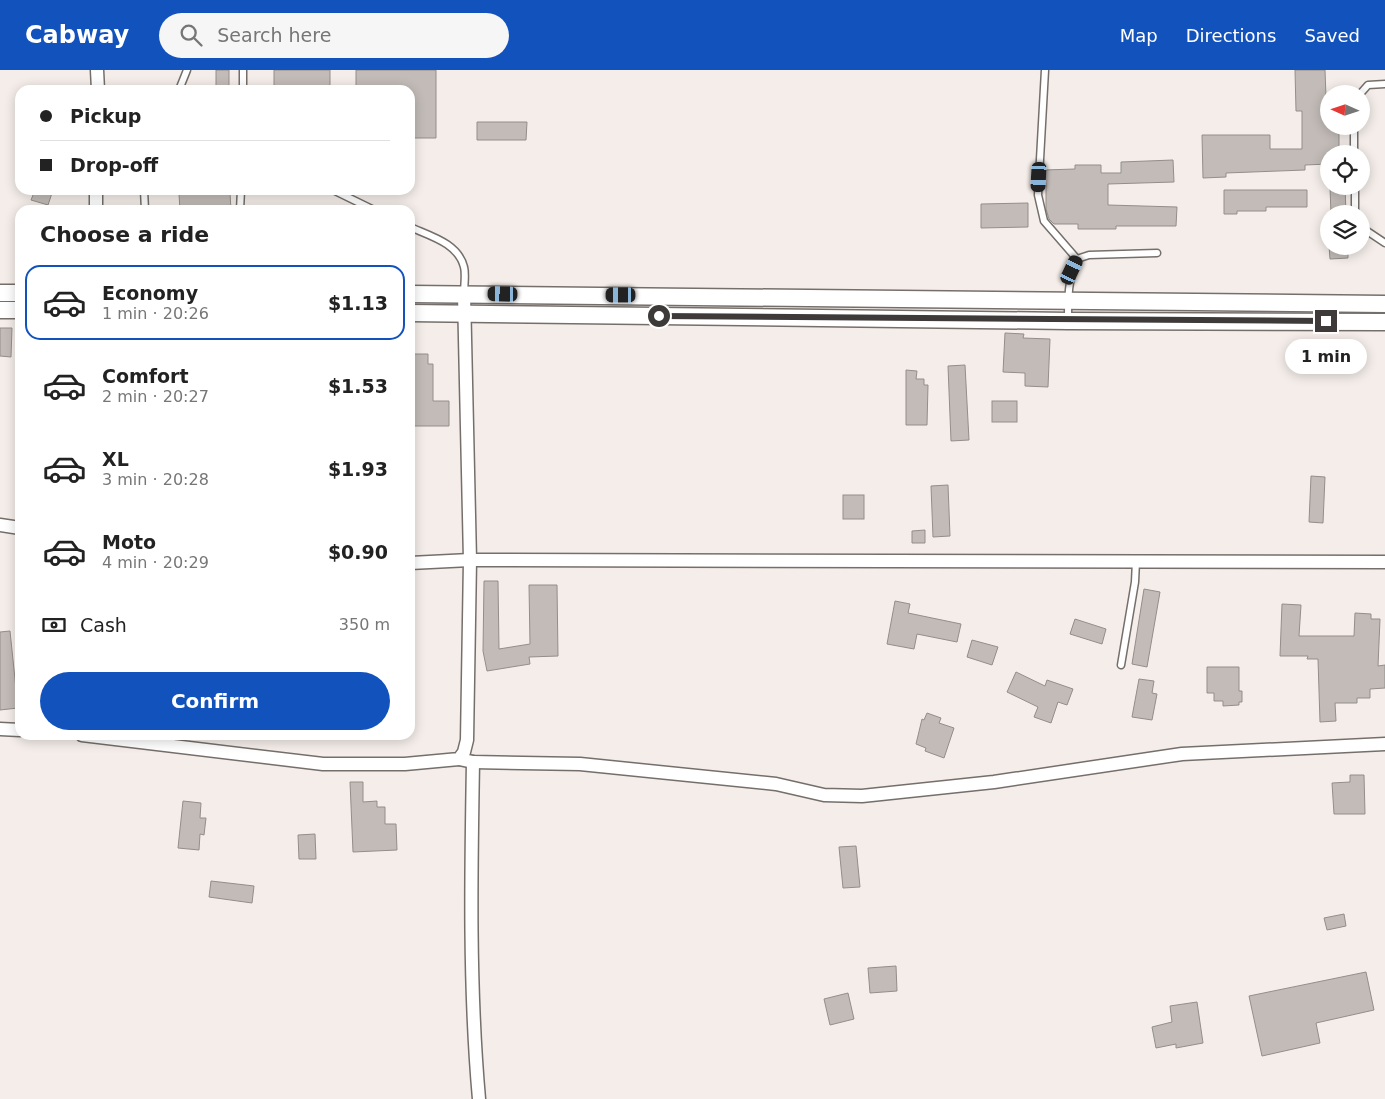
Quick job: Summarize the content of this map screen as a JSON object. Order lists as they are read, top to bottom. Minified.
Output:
{"north":"left","page":{"header":"Cabway","search":"Search here","nav":["Map","Directions","Saved"],"banner":["Pickup","Drop-off"],"heading":"Choose a ride","list":[{"name":"Economy","note":"1 min · 20:26","value":"$1.13"},{"name":"Comfort","note":"2 min · 20:27","value":"$1.53"},{"name":"XL","note":"3 min · 20:28","value":"$1.93"},{"name":"Moto","note":"4 min · 20:29","value":"$0.90"}],"bubble":"1 min","pay":["Cash","350 m"],"buttons":"Confirm"}}
